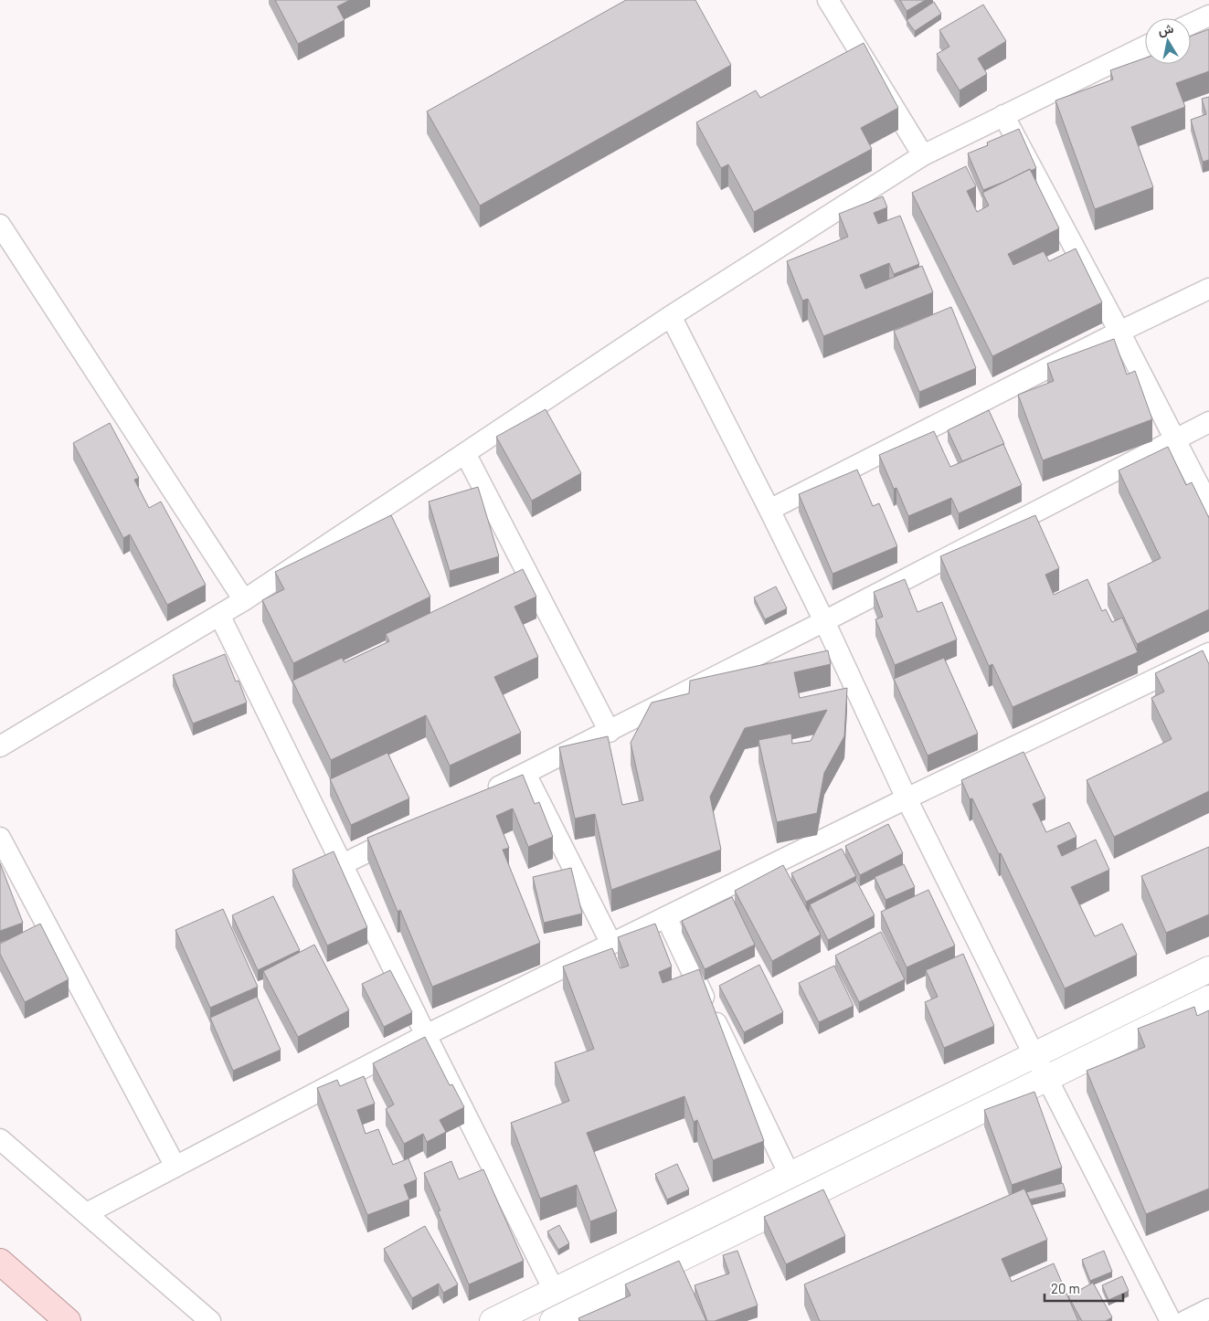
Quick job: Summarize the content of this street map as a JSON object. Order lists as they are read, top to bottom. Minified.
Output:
{"scale_bar":"20 m","north":"top"}
